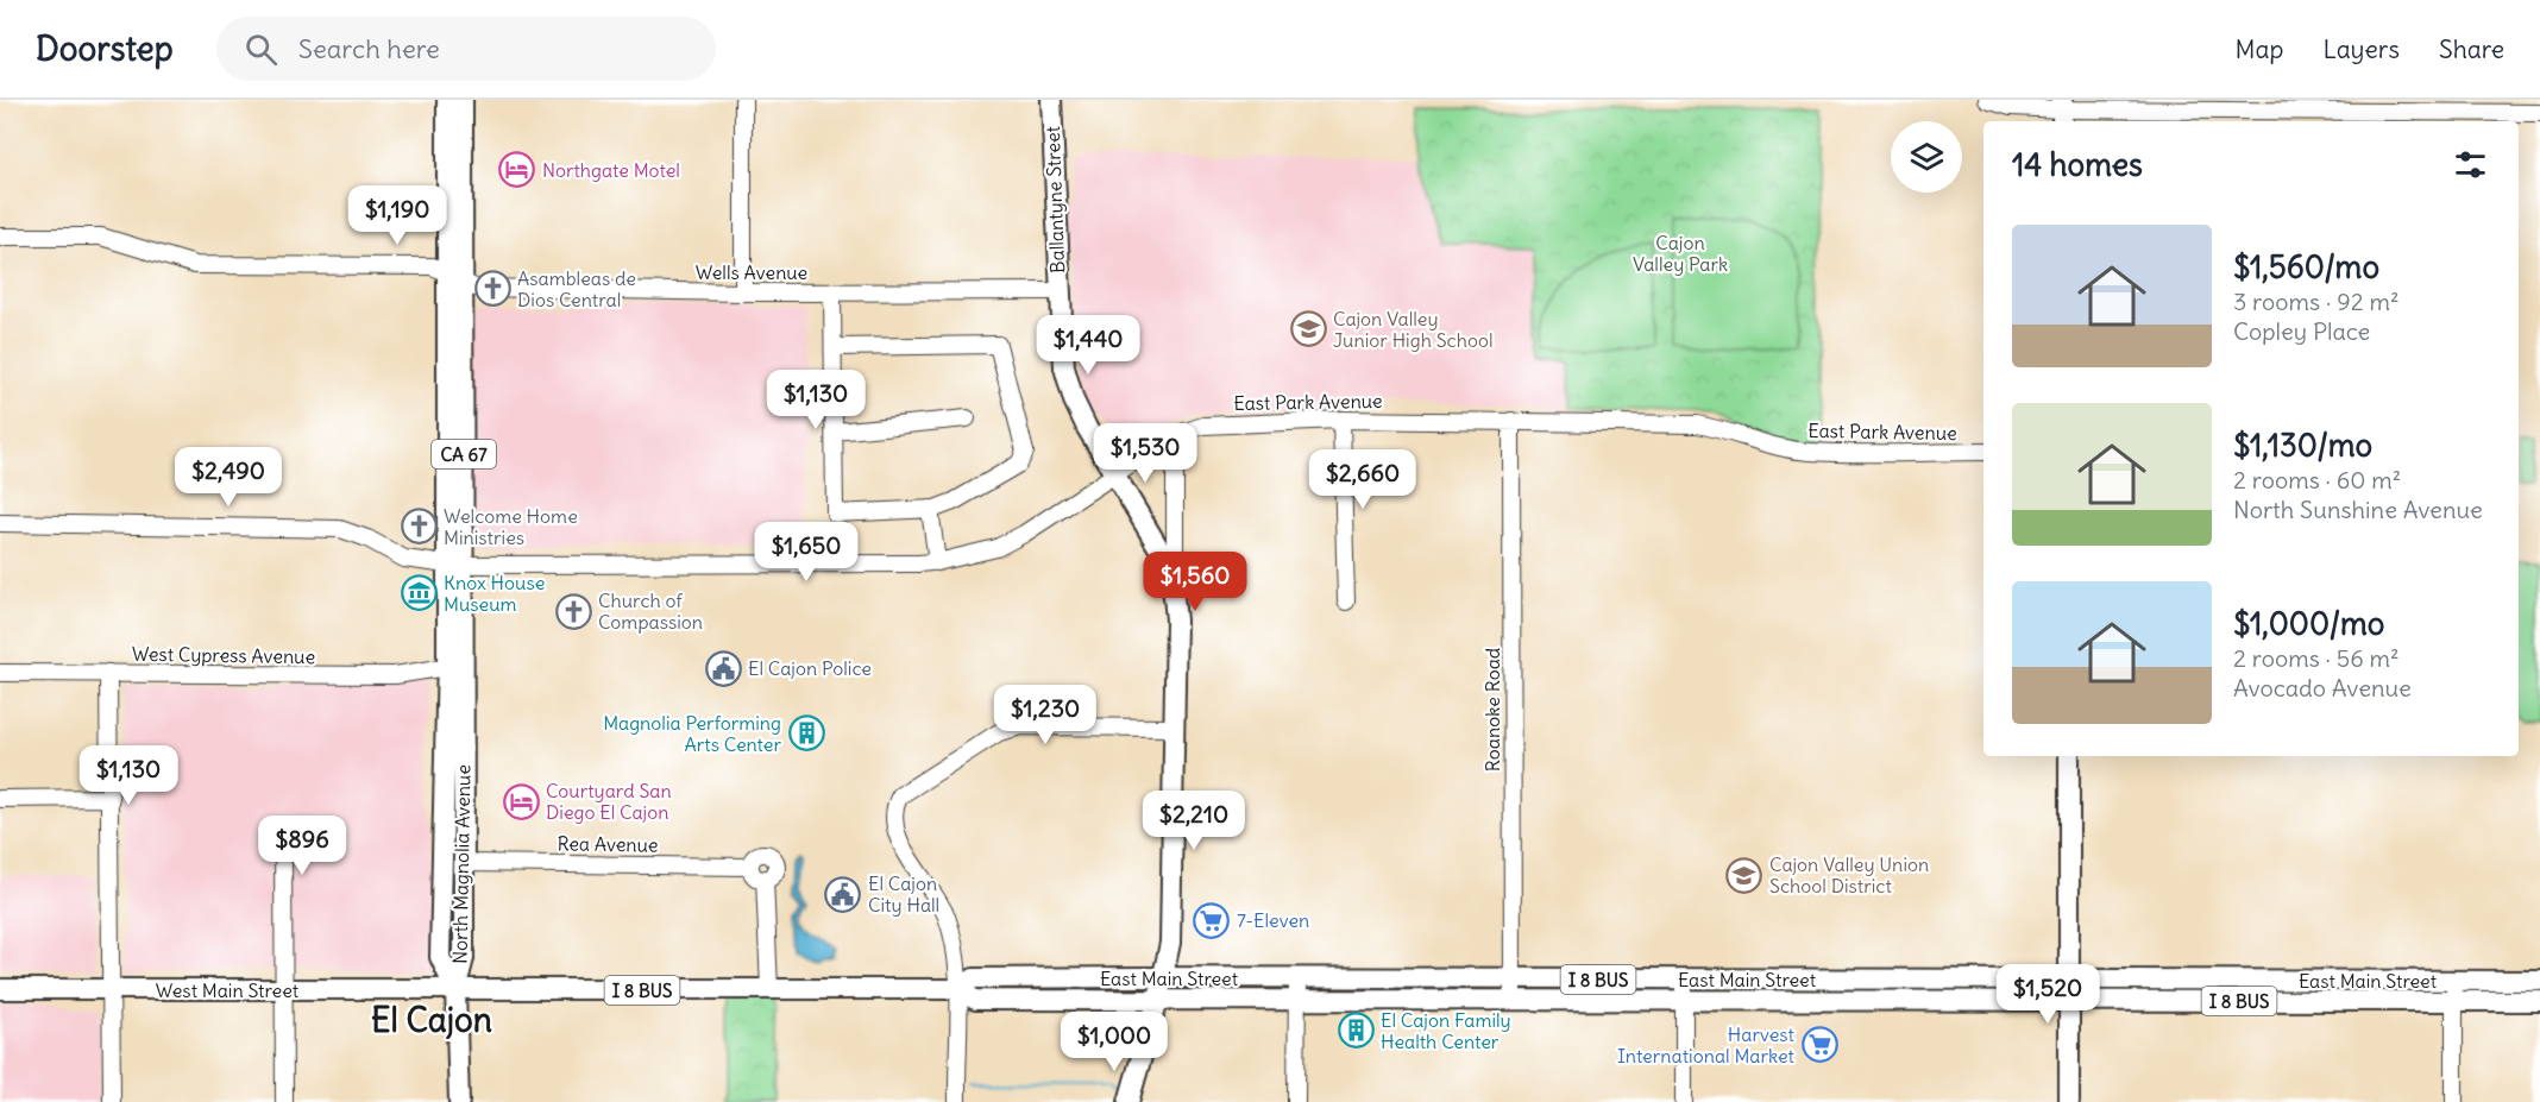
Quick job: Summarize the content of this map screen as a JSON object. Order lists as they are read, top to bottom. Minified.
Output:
{"streets":{"main road":["Ballantyne Street","CA 67","North Magnolia Avenue","East Main Street","I 8 BUS","West Main Street"],"street":["Wells Avenue","East Park Avenue","West Cypress Avenue","Roanoke Road","Rea Avenue"]},"crossings":[["Ballantyne Street","Wells Avenue"],["Ballantyne Street","East Park Avenue"],["Ballantyne Street","East Main Street"],["Wells Avenue","North Magnolia Avenue"],["East Park Avenue","Roanoke Road"],["East Park Avenue","North Magnolia Avenue"],["West Cypress Avenue","North Magnolia Avenue"],["Roanoke Road","East Main Street"],["Rea Avenue","North Magnolia Avenue"],["North Magnolia Avenue","East Main Street"],["North Magnolia Avenue","West Main Street"],["East Main Street","West Main Street"]],"districts":["El Cajon"],"parks":["Cajon Valley Park"],"places":{"hotel":["Northgate Motel","Courtyard San Diego El Cajon"],"church":["Asambleas de Dios Central","Welcome Home Ministries","Church of Compassion"],"school or university":["Cajon Valley Junior High School","Cajon Valley Union School District"],"museum":["Knox House Museum"],"public building":["El Cajon Police","El Cajon City Hall"],"building":["Magnolia Performing Arts Center","El Cajon Family Health Center"],"supermarket":["7-Eleven","Harvest International Market"]},"page":{"header":"Doorstep","search":"Search here","nav":["Map","Layers","Share"],"heading":"14 homes","price":["$1,190","$1,440","$1,130","$1,530","$2,490","$2,660","$1,650","$1,560","$1,230","$1,130","$2,210","$896","$1,520","$1,000"],"list":[{"name":"$1,560/mo","note":"3 rooms · 92 m² · Copley Place"},{"name":"$1,130/mo","note":"2 rooms · 60 m² · North Sunshine Avenue"},{"name":"$1,000/mo","note":"2 rooms · 56 m² · Avocado Avenue"}]}}
